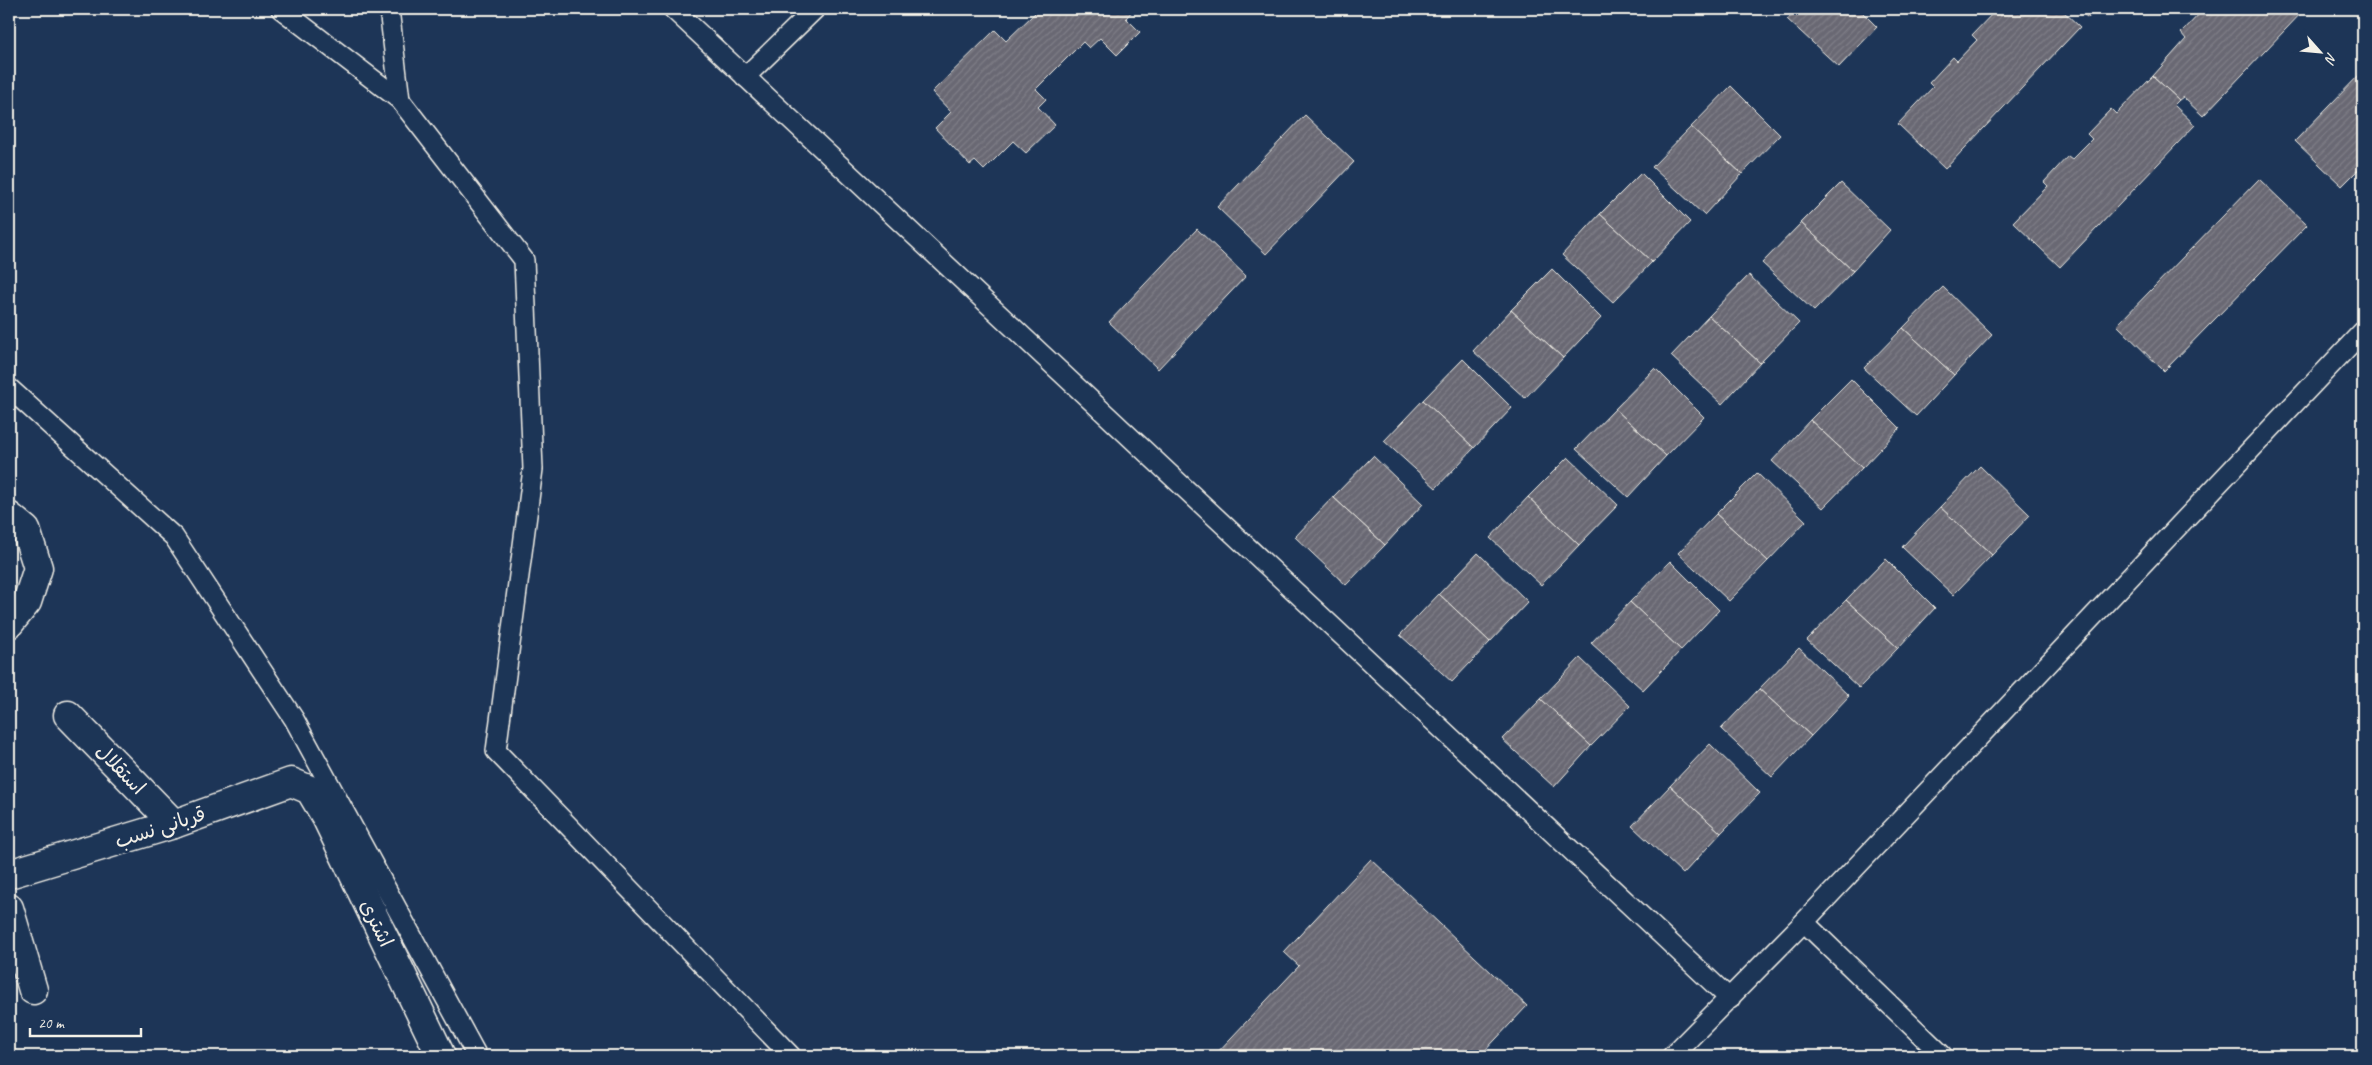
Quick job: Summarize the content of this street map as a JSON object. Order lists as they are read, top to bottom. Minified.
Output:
{"streets":{"street":["استقلال","قربانی نسب","اشتری"]},"crossings":[["استقلال","قربانی نسب"],["قربانی نسب","اشتری"]],"scale_bar":"20 m","north":"bottom right"}
